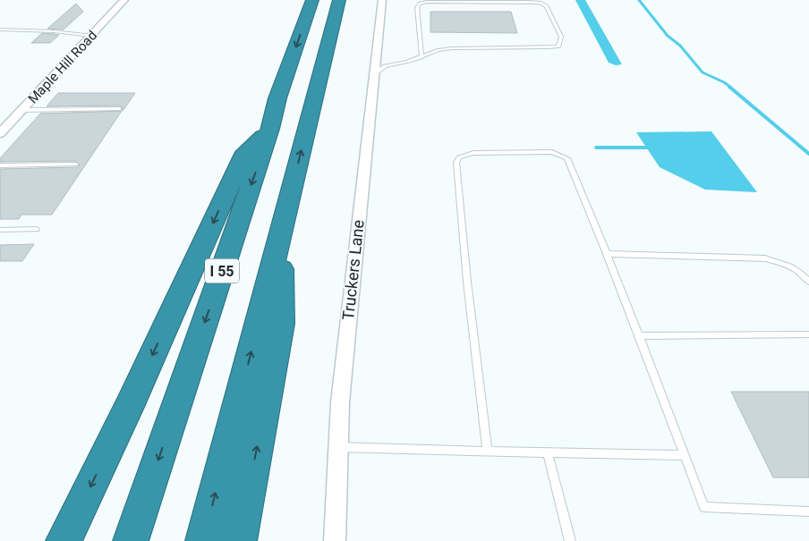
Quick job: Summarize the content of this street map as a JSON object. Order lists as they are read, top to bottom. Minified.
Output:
{"streets":{"highway":["I 55"],"street":["Maple Hill Road","Truckers Lane"]}}
